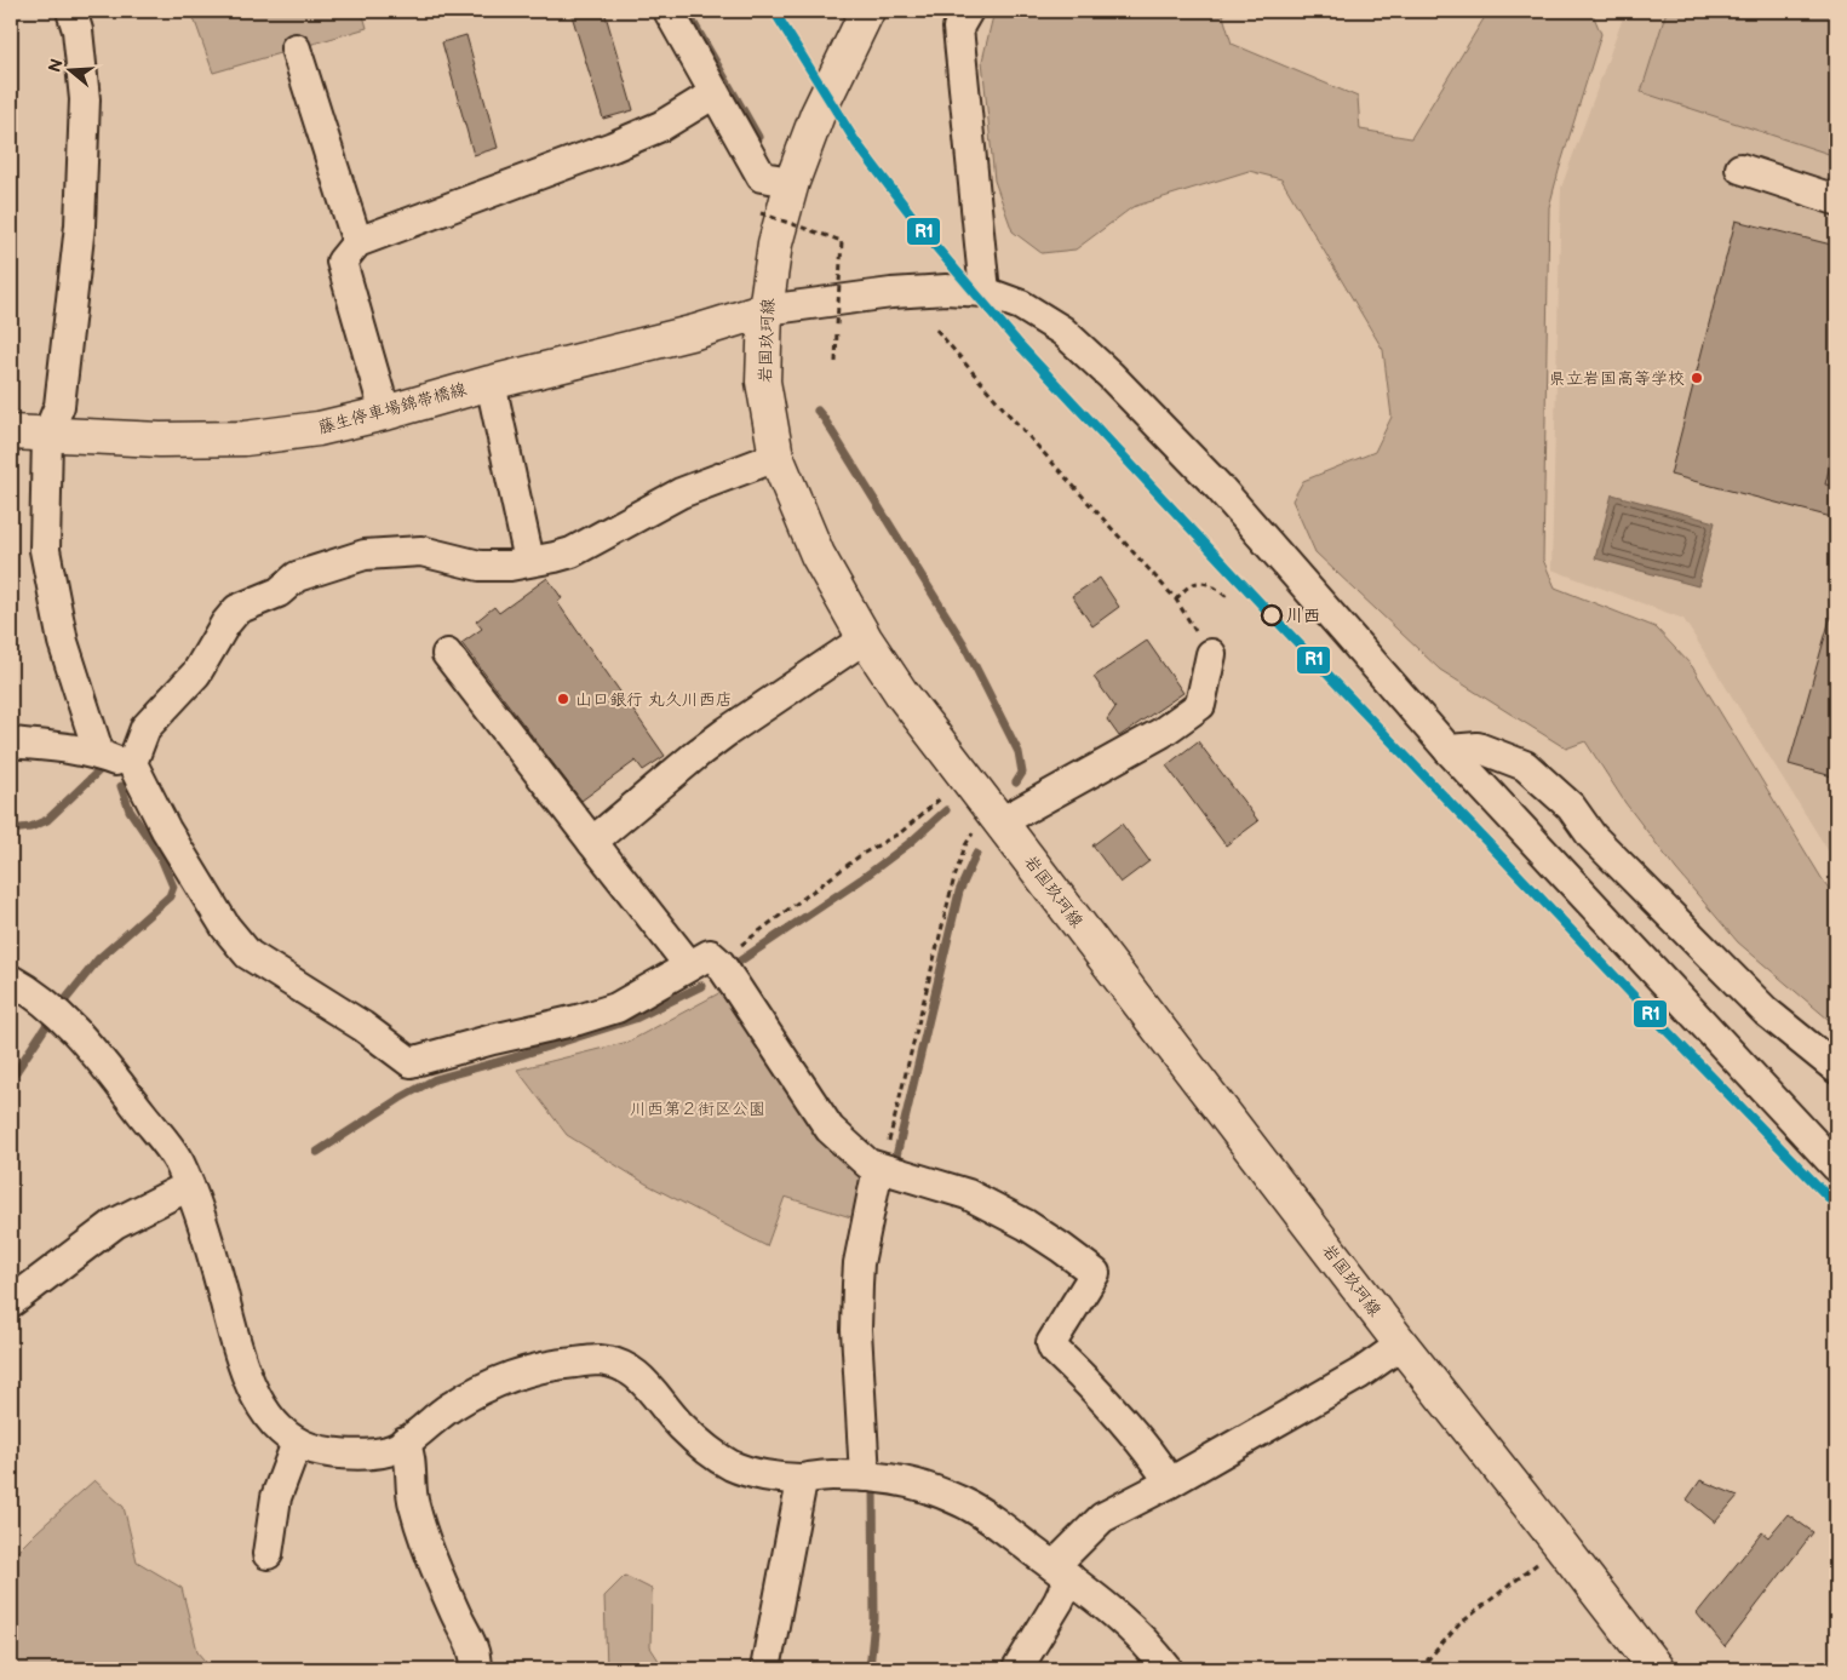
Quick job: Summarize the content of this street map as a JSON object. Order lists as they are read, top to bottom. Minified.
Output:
{"streets":{"main road":["岩国玖珂線","藤生停車場錦帯橋線"]},"crossings":[["岩国玖珂線","藤生停車場錦帯橋線"]],"parks":["川西第２街区公園"],"places":["県立岩国高等学校","川西","山口銀行 丸久川西店"],"lines":["transit line R1"],"north":"left"}
